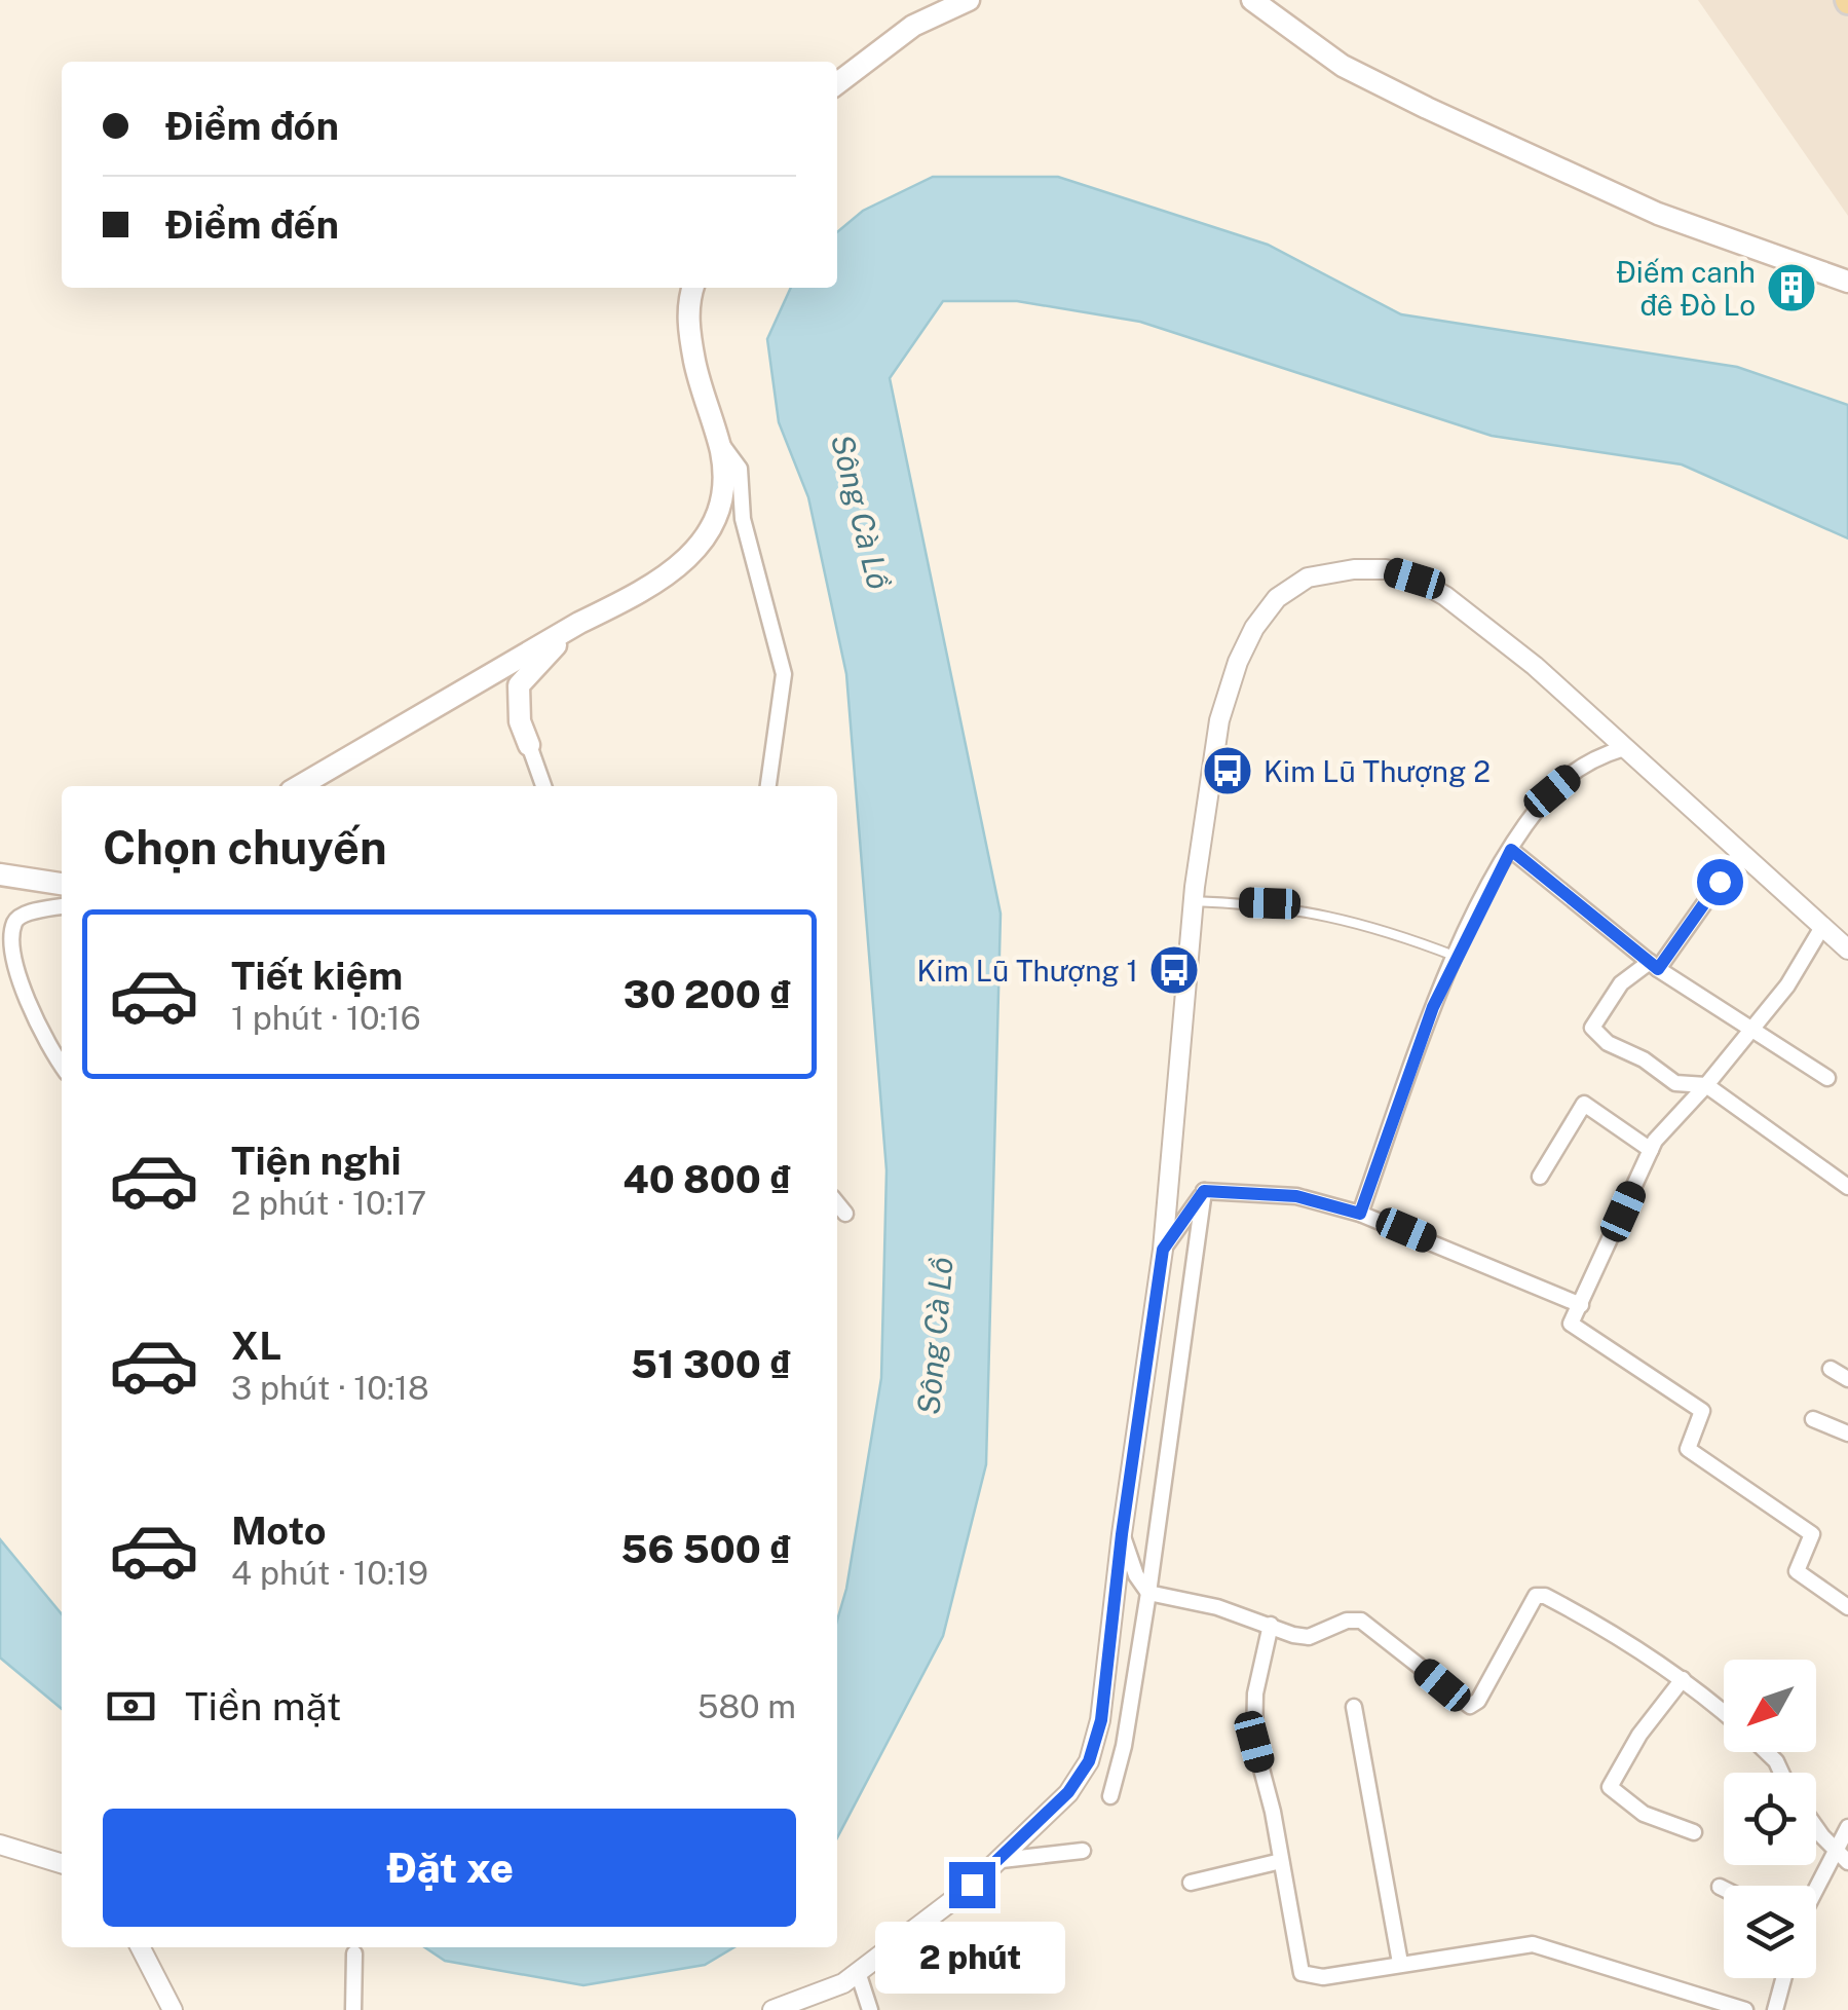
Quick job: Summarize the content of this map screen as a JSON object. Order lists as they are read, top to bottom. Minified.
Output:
{"water":["Sông Cà Lồ"],"places":{"building":["Điếm canh đê Đò Lo"],"bus stop":["Kim Lũ Thượng 2","Kim Lũ Thượng 1"]},"north":"bottom left","page":{"banner":["Điểm đón","Điểm đến"],"heading":"Chọn chuyến","list":[{"name":"Tiết kiệm","note":"1 phút · 10:16","value":"30 200 ₫"},{"name":"Tiện nghi","note":"2 phút · 10:17","value":"40 800 ₫"},{"name":"XL","note":"3 phút · 10:18","value":"51 300 ₫"},{"name":"Moto","note":"4 phút · 10:19","value":"56 500 ₫"}],"pay":["Tiền mặt","580 m"],"buttons":"Đặt xe","bubble":"2 phút"}}
